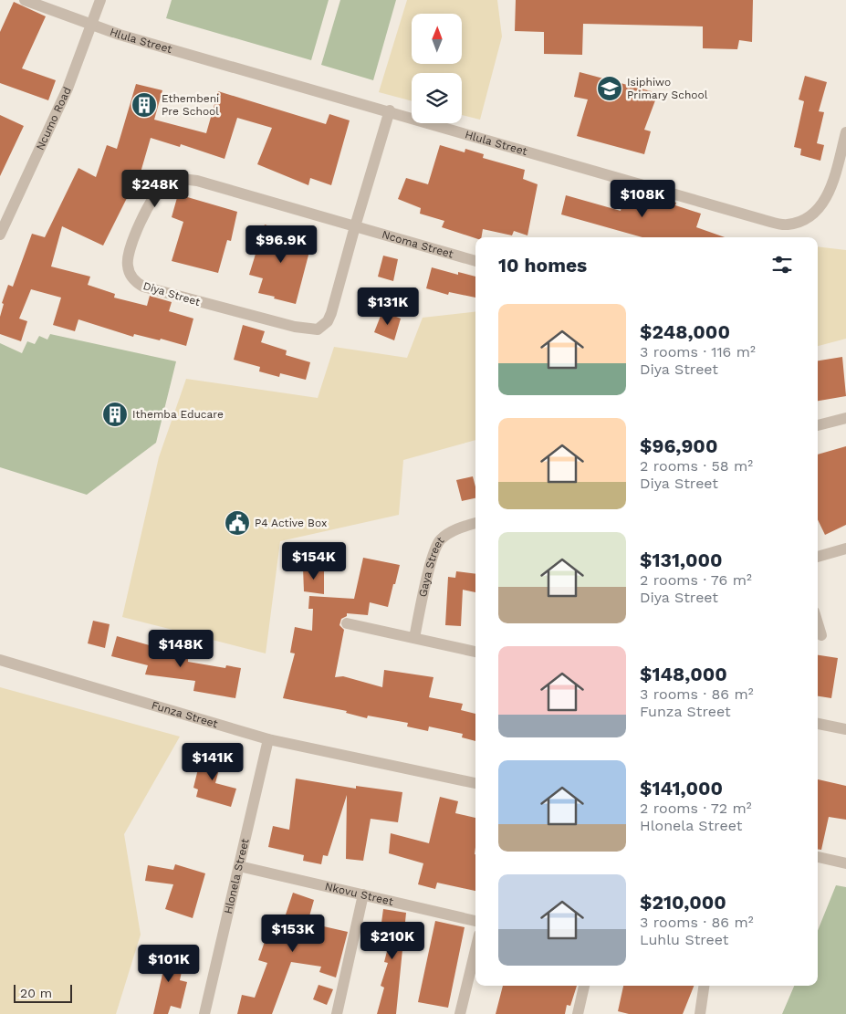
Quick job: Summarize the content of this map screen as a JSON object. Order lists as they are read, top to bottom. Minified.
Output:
{"streets":{"street":["Hlula Street","Ncumo Road","Ncoma Street","Diya Street","Gaya Street","Funza Street","Hlonela Street","Nkovu Street"]},"crossings":[["Hlula Street","Ncumo Road"],["Hlula Street","Diya Street"],["Ncoma Street","Diya Street"],["Funza Street","Hlonela Street"],["Hlonela Street","Nkovu Street"]],"places":{"school or university":["Isiphiwo Primary School"],"building":["Ethembeni Pre School","Ithemba Educare"],"public building":["P4 Active Box"]},"scale_bar":"20 m","north":"top","page":{"price":["$248K","$108K","$96.9K","$131K","$154K","$148K","$141K","$153K","$210K","$101K"],"heading":"10 homes","list":[{"name":"$248,000","note":"3 rooms · 116 m² · Diya Street"},{"name":"$96,900","note":"2 rooms · 58 m² · Diya Street"},{"name":"$131,000","note":"2 rooms · 76 m² · Diya Street"},{"name":"$148,000","note":"3 rooms · 86 m² · Funza Street"},{"name":"$141,000","note":"2 rooms · 72 m² · Hlonela Street"},{"name":"$210,000","note":"3 rooms · 86 m² · Luhlu Street"}],"scale":"20 m"}}
